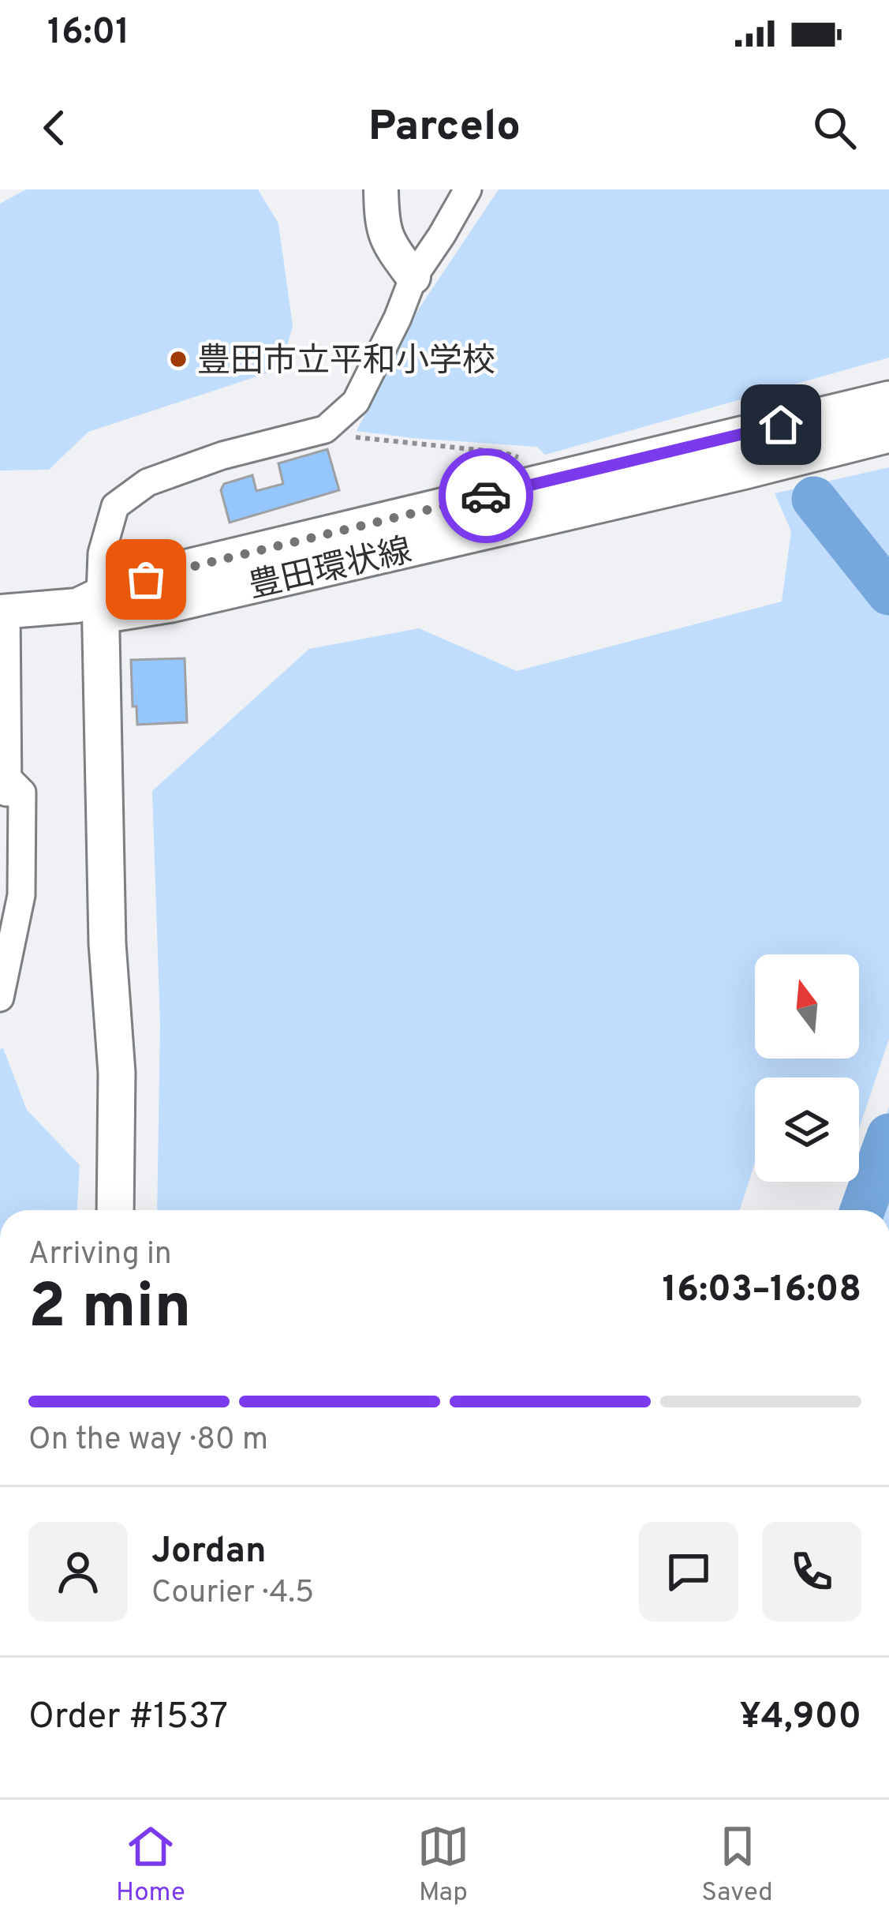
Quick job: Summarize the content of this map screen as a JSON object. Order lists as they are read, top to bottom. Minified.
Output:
{"streets":{"main road":["豊田環状線"]},"places":["豊田市立平和小学校"],"north":"top","page":{"status":"16:01","header":"Parcelo","heading":["2 min","Arriving in","16:03–16:08"],"panel":["Jordan","Courier · 4.5","Order #1537","¥4,900"],"bar":"On the way · 80 m","tabs":["Home","Map","Saved"]}}
